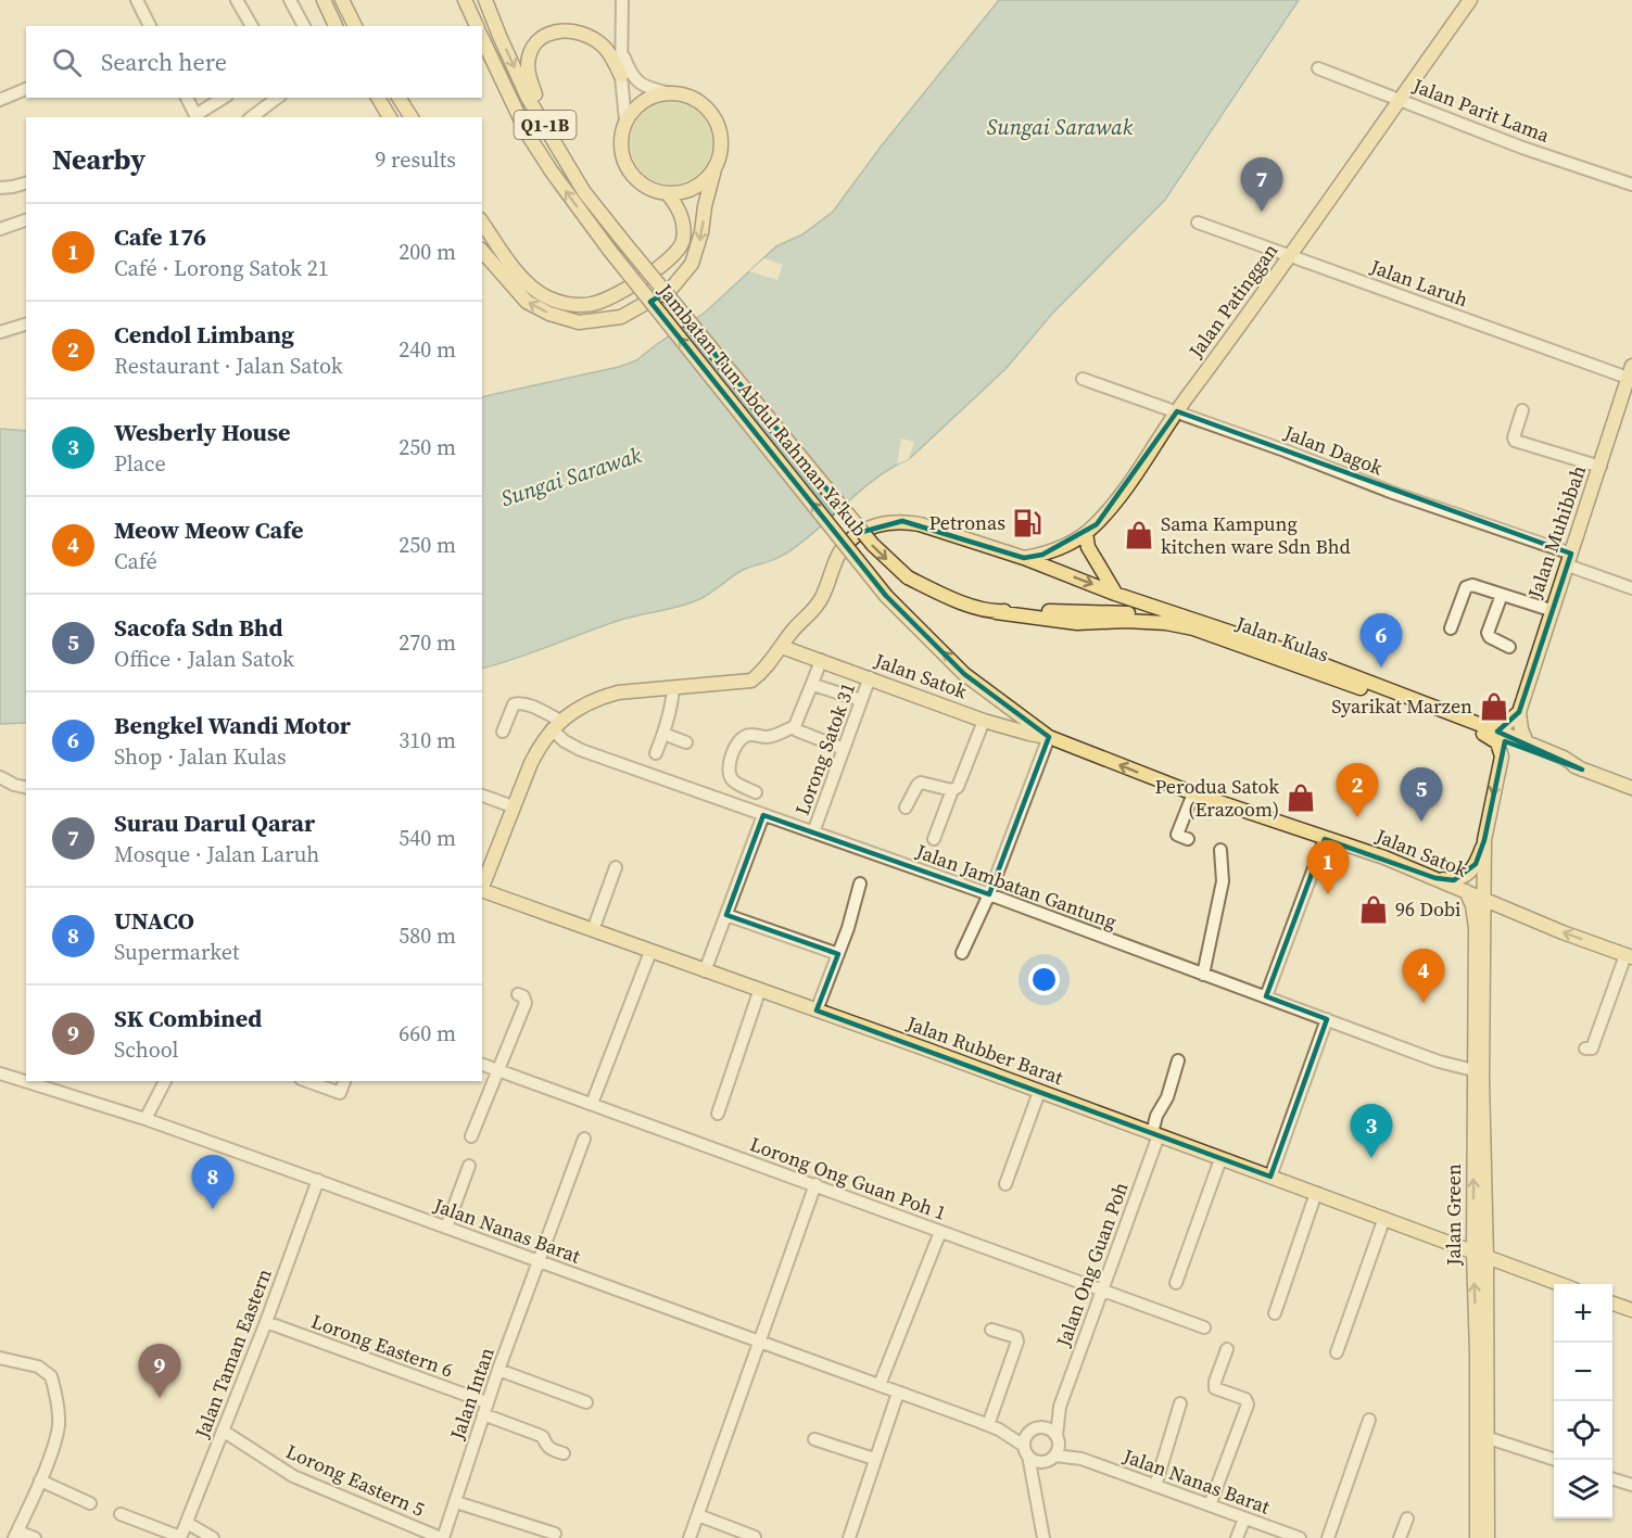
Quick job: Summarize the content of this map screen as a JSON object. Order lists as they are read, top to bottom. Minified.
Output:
{"streets":{"main road":["Q1-1B","Jalan Patinggan","Jambatan Tun Abdul Rahman Ya'kub","Jalan Muhibbah","Jalan Kulas","Jalan Satok","Jalan Rubber Barat","Jalan Green"],"street":["Jalan Parit Lama","Jalan Laruh","Jalan Dagok","Lorong Satok 31","Jalan Jambatan Gantung","Lorong Ong Guan Poh 1","Jalan Nanas Barat","Jalan Ong Guan Poh","Lorong Eastern 6","Jalan Taman Eastern","Jalan Intan","Lorong Eastern 5"]},"crossings":[["Jalan Parit Lama","Jalan Patinggan"],["Q1-1B","Jambatan Tun Abdul Rahman Ya'kub"],["Jalan Laruh","Jalan Patinggan"],["Jalan Laruh","Jalan Muhibbah"],["Jalan Patinggan","Jalan Dagok"],["Jalan Patinggan","Jalan Kulas"],["Jambatan Tun Abdul Rahman Ya'kub","Jalan Kulas"],["Jambatan Tun Abdul Rahman Ya'kub","Jalan Satok"],["Jalan Dagok","Jalan Muhibbah"],["Jalan Kulas","Jalan Satok"],["Jalan Kulas","Jalan Jambatan Gantung"],["Jalan Satok","Lorong Satok 31"],["Jalan Satok","Jalan Green"],["Lorong Satok 31","Jalan Jambatan Gantung"],["Jalan Jambatan Gantung","Jalan Green"],["Jalan Rubber Barat","Jalan Green"],["Jalan Rubber Barat","Jalan Ong Guan Poh"],["Lorong Ong Guan Poh 1","Jalan Ong Guan Poh"],["Jalan Nanas Barat","Jalan Ong Guan Poh"],["Jalan Nanas Barat","Jalan Taman Eastern"],["Jalan Nanas Barat","Jalan Intan"],["Lorong Eastern 6","Jalan Taman Eastern"],["Lorong Eastern 6","Jalan Intan"],["Jalan Taman Eastern","Lorong Eastern 5"],["Jalan Intan","Lorong Eastern 5"]],"water":["Sungai Sarawak"],"places":{"fuel station":["Petronas"],"shop":["Sama Kampung kitchen ware Sdn Bhd","Syarikat Marzen","Perodua Satok (Erazoom)","96 Dobi"]},"page":{"search":"Search here","heading":["Nearby","9 results"],"pins":["7","6","2","5","1","4","3","8","9"],"list":[{"mark":"1","name":"Cafe 176","note":"Café · Lorong Satok 21","value":"200 m"},{"mark":"2","name":"Cendol Limbang","note":"Restaurant · Jalan Satok","value":"240 m"},{"mark":"3","name":"Wesberly House","note":"Place","value":"250 m"},{"mark":"4","name":"Meow Meow Cafe","note":"Café","value":"250 m"},{"mark":"5","name":"Sacofa Sdn Bhd","note":"Office · Jalan Satok","value":"270 m"},{"mark":"6","name":"Bengkel Wandi Motor","note":"Shop · Jalan Kulas","value":"310 m"},{"mark":"7","name":"Surau Darul Qarar","note":"Mosque · Jalan Laruh","value":"540 m"},{"mark":"8","name":"UNACO","note":"Supermarket","value":"580 m"},{"mark":"9","name":"SK Combined","note":"School","value":"660 m"}],"map_buttons":["+","−"]}}
